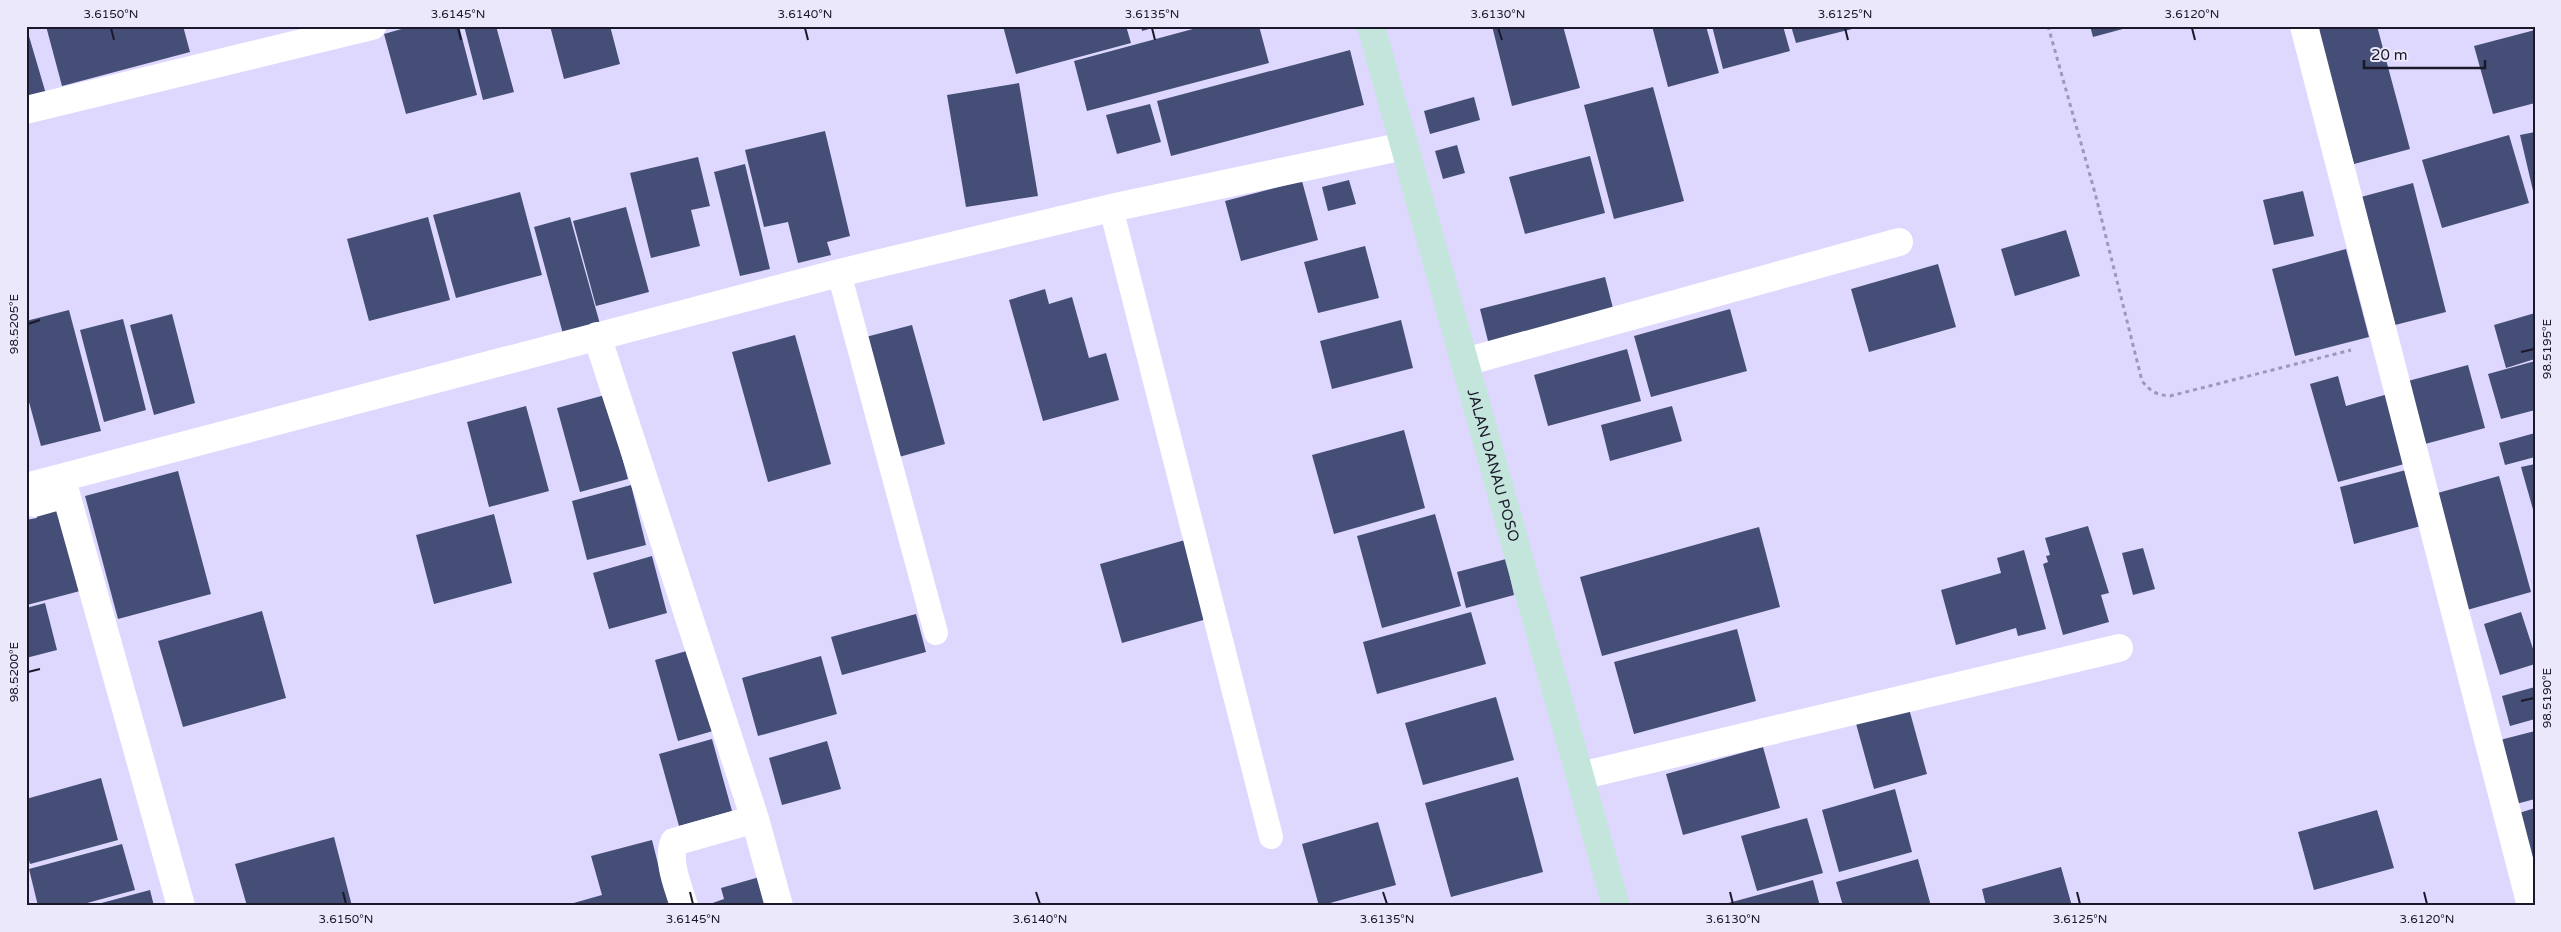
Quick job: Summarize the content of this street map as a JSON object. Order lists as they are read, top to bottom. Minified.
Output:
{"streets":{"street":["JALAN DANAU POSO"]},"scale_bar":"20 m","coordinates":["3.6150°N","3.6145°N","3.6140°N","3.6135°N","3.6130°N","3.6125°N","3.6120°N","98.5205°E","98.5195°E","98.5200°E","98.5190°E"]}
